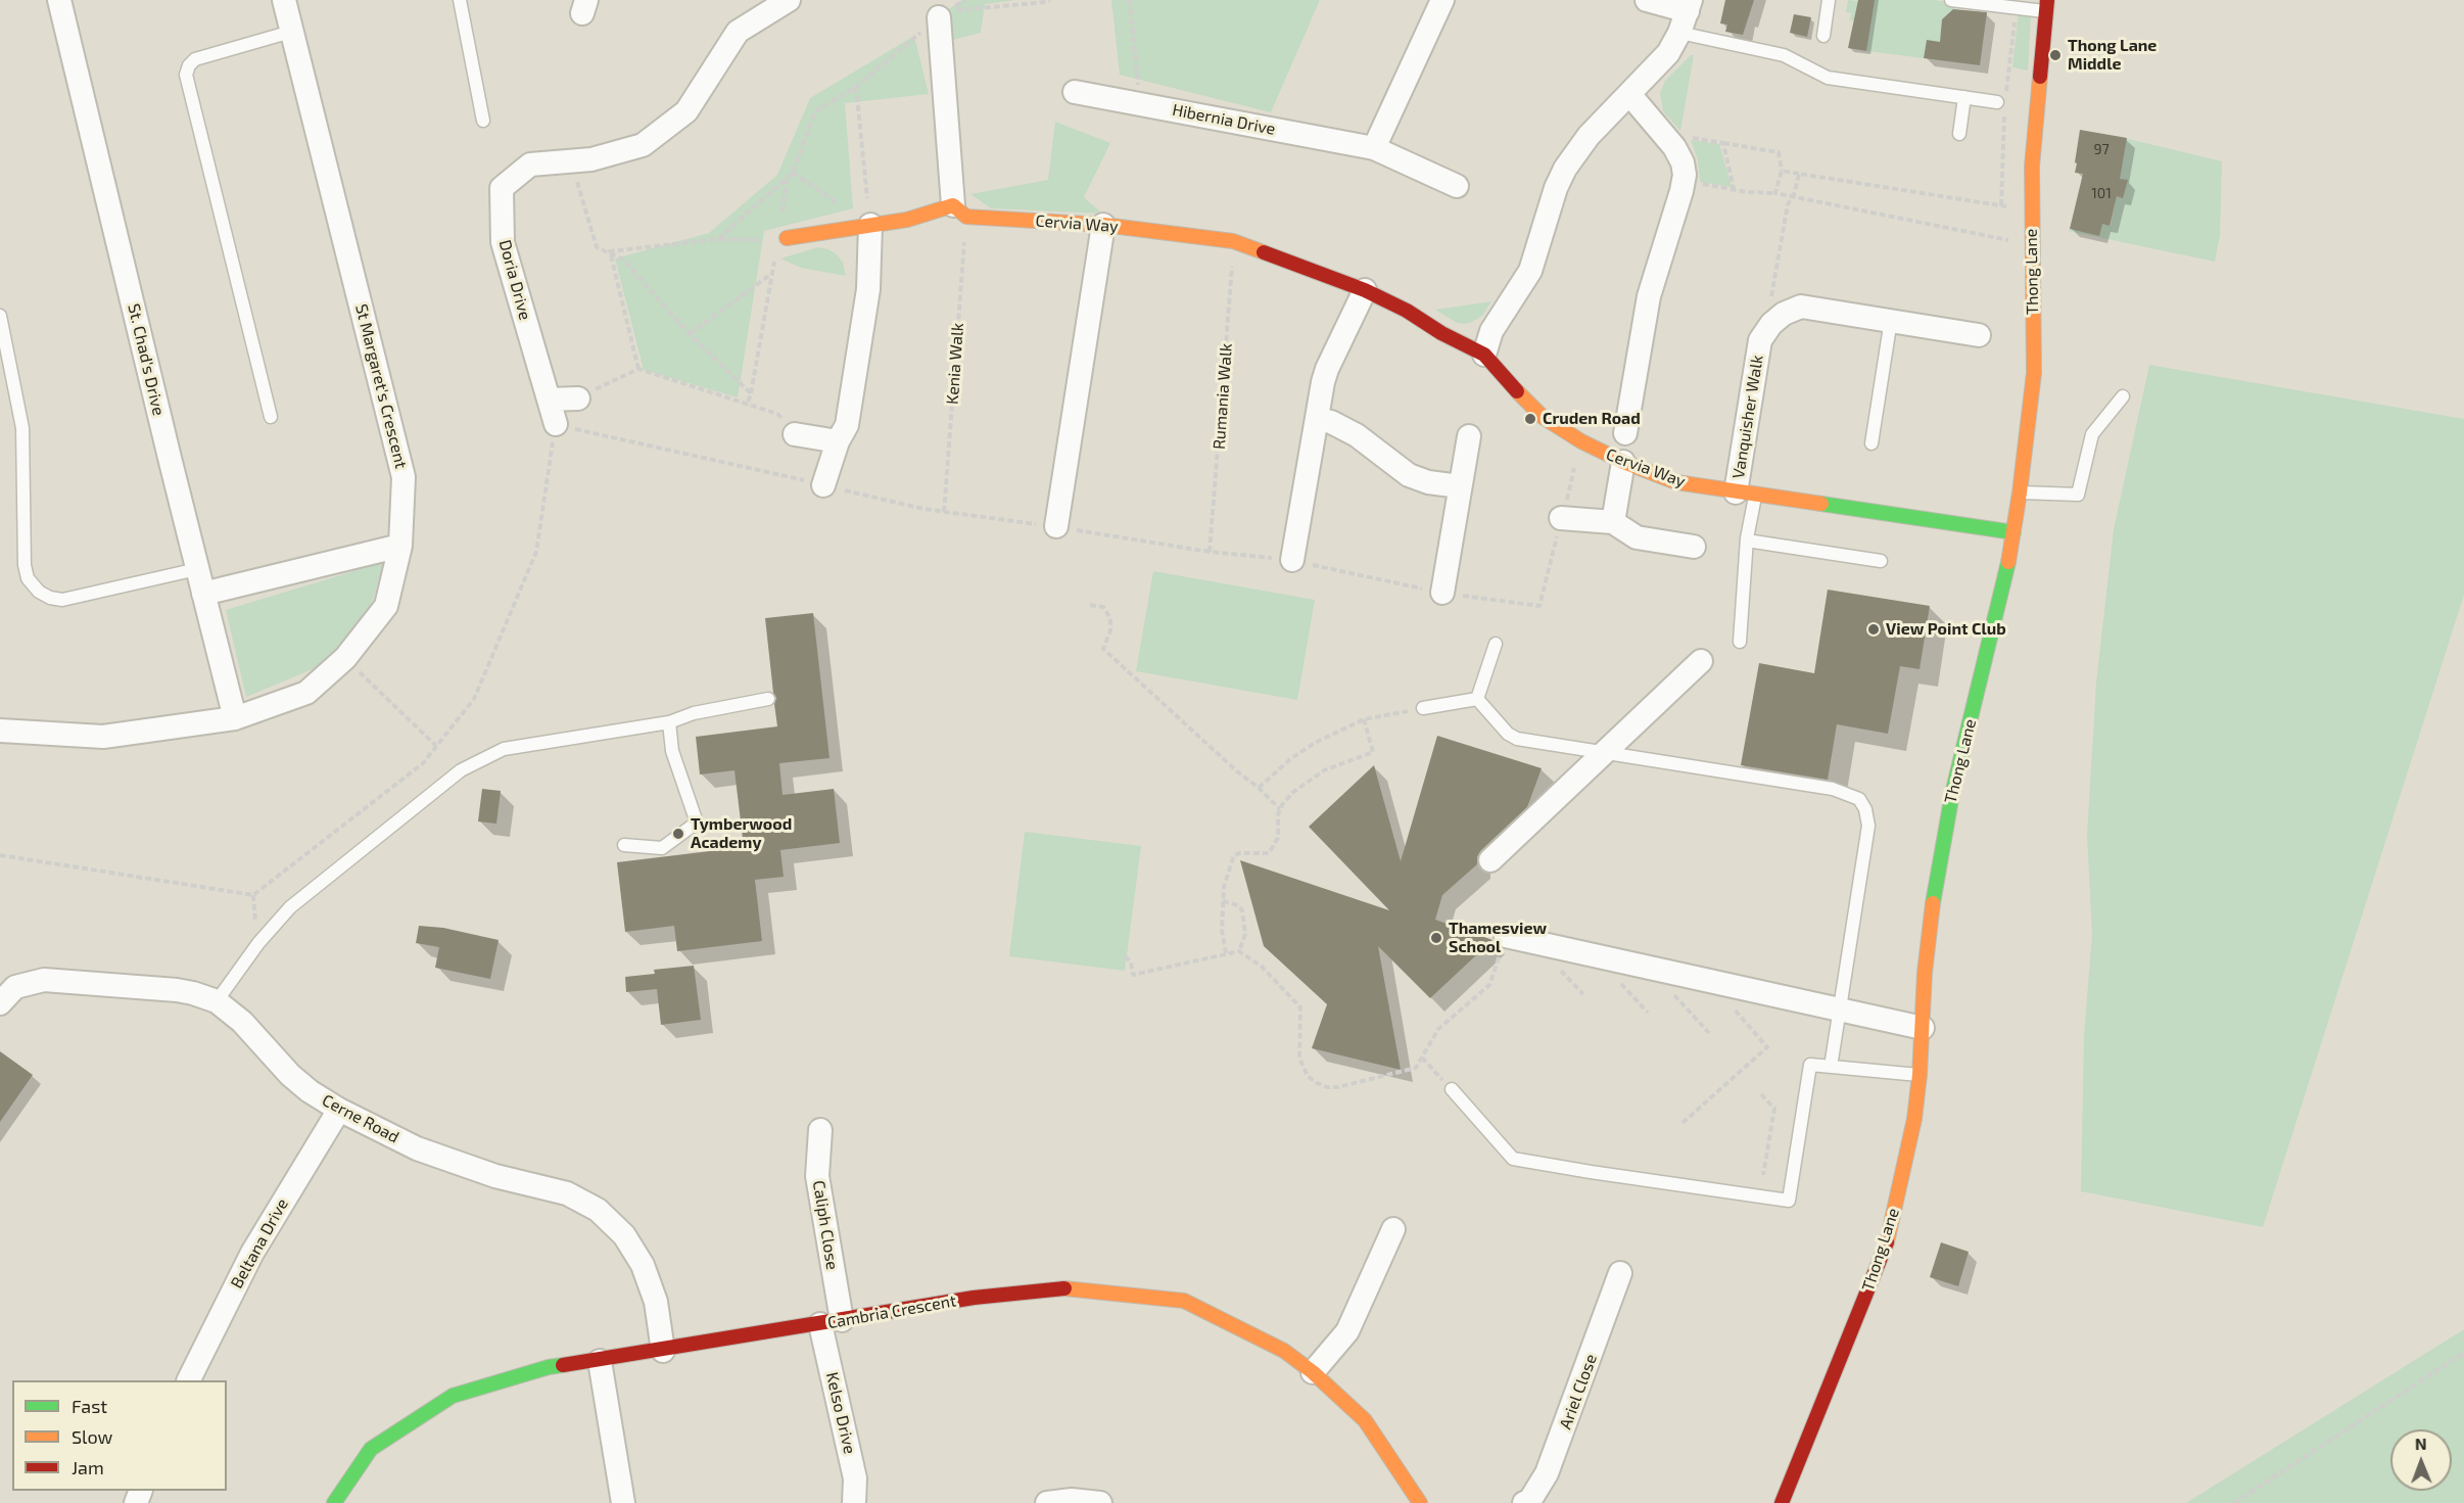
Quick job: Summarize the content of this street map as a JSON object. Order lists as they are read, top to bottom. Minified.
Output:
{"streets":{"street":["Hibernia Drive","Cervia Way","Thong Lane","Doria Drive","St. Chad's Drive","St Margaret's Crescent","Vanquisher Walk","Cerne Road","Caliph Close","Beltana Drive","Cambria Crescent","Ariel Close","Kelso Drive"],"path":["Kenia Walk","Rumania Walk"]},"crossings":[["Cervia Way","Thong Lane"],["Cervia Way","Kenia Walk"],["Cervia Way","Rumania Walk"],["Cervia Way","Vanquisher Walk"],["St. Chad's Drive","St Margaret's Crescent"],["Cerne Road","Beltana Drive"],["Cerne Road","Cambria Crescent"],["Caliph Close","Cambria Crescent"],["Caliph Close","Kelso Drive"],["Cambria Crescent","Kelso Drive"]],"places":["Thong Lane Middle","Cruden Road","View Point Club","Tymberwood Academy","Thamesview School"],"house_numbers":["97","101"],"legend":["Fast","Slow","Jam"],"north":"top"}
